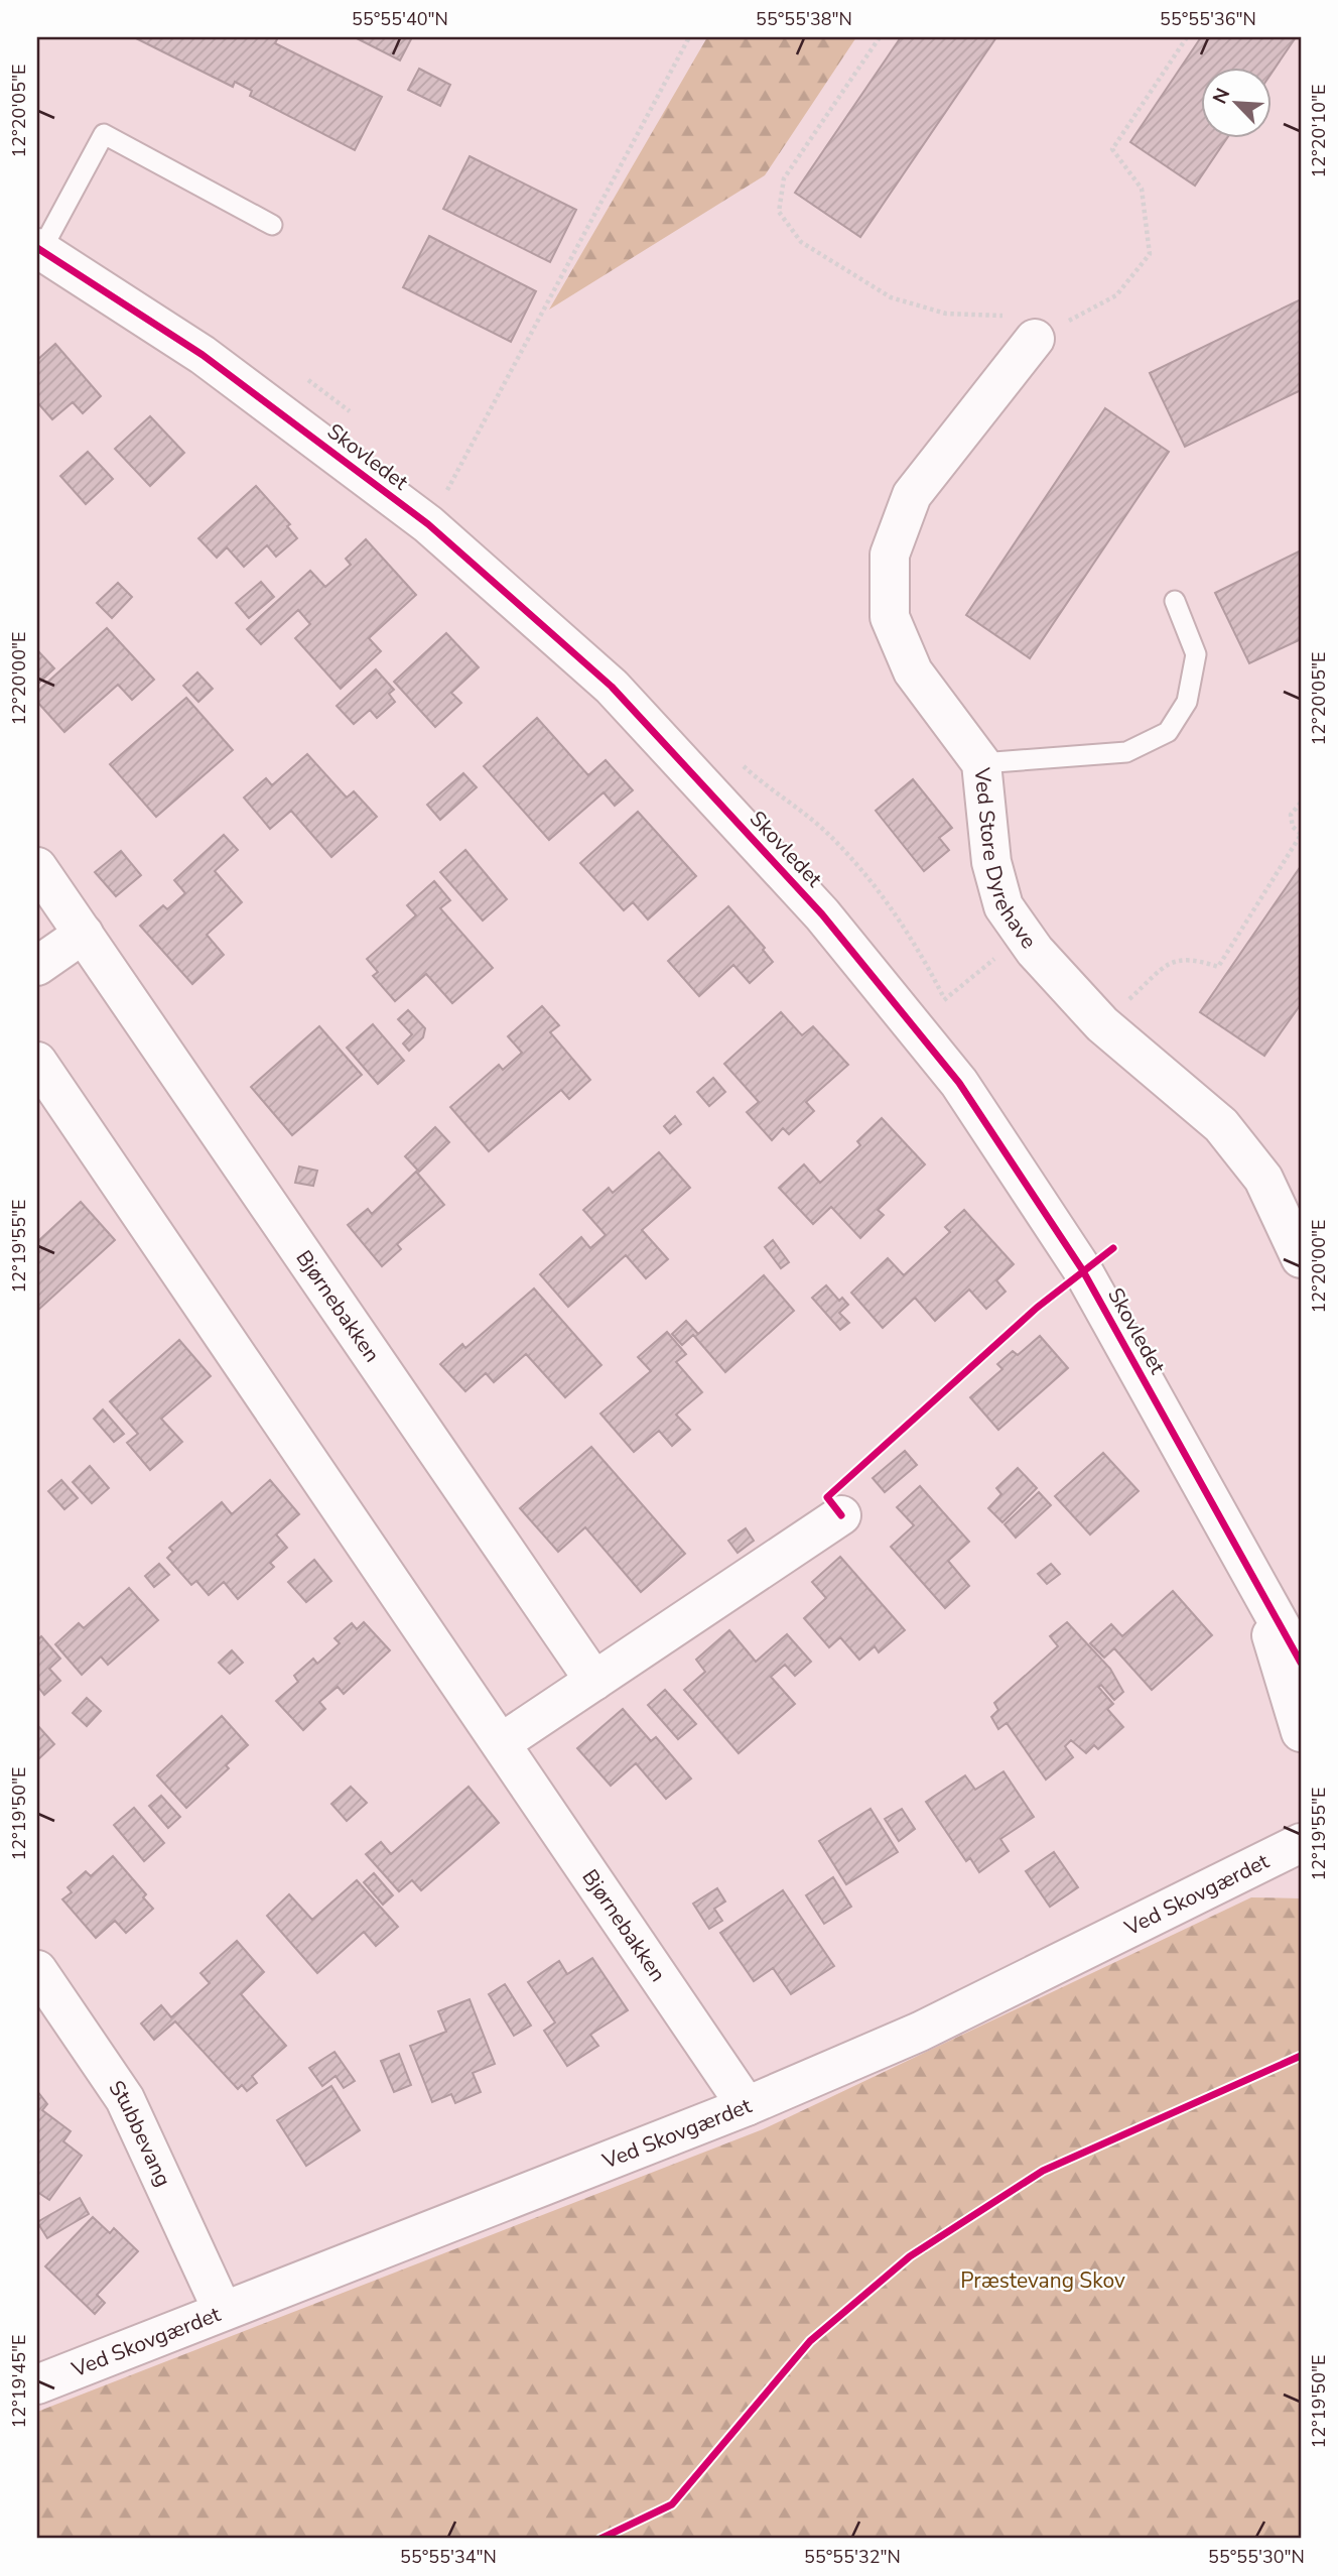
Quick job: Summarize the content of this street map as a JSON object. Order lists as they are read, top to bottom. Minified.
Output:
{"streets":{"street":["Skovledet","Ved Store Dyrehave","Bjørnebakken","Ved Skovgærdet","Stubbevang"]},"crossings":[["Bjørnebakken","Ved Skovgærdet"],["Ved Skovgærdet","Stubbevang"]],"parks":["Præstevang Skov"],"north":"top left","coordinates":["55°55'40\"N","55°55'38\"N","55°55'36\"N","12°20'05\"E","12°20'10\"E","12°20'00\"E","12°19'55\"E","12°19'50\"E","12°19'45\"E","55°55'34\"N","55°55'32\"N","55°55'30\"N"]}
